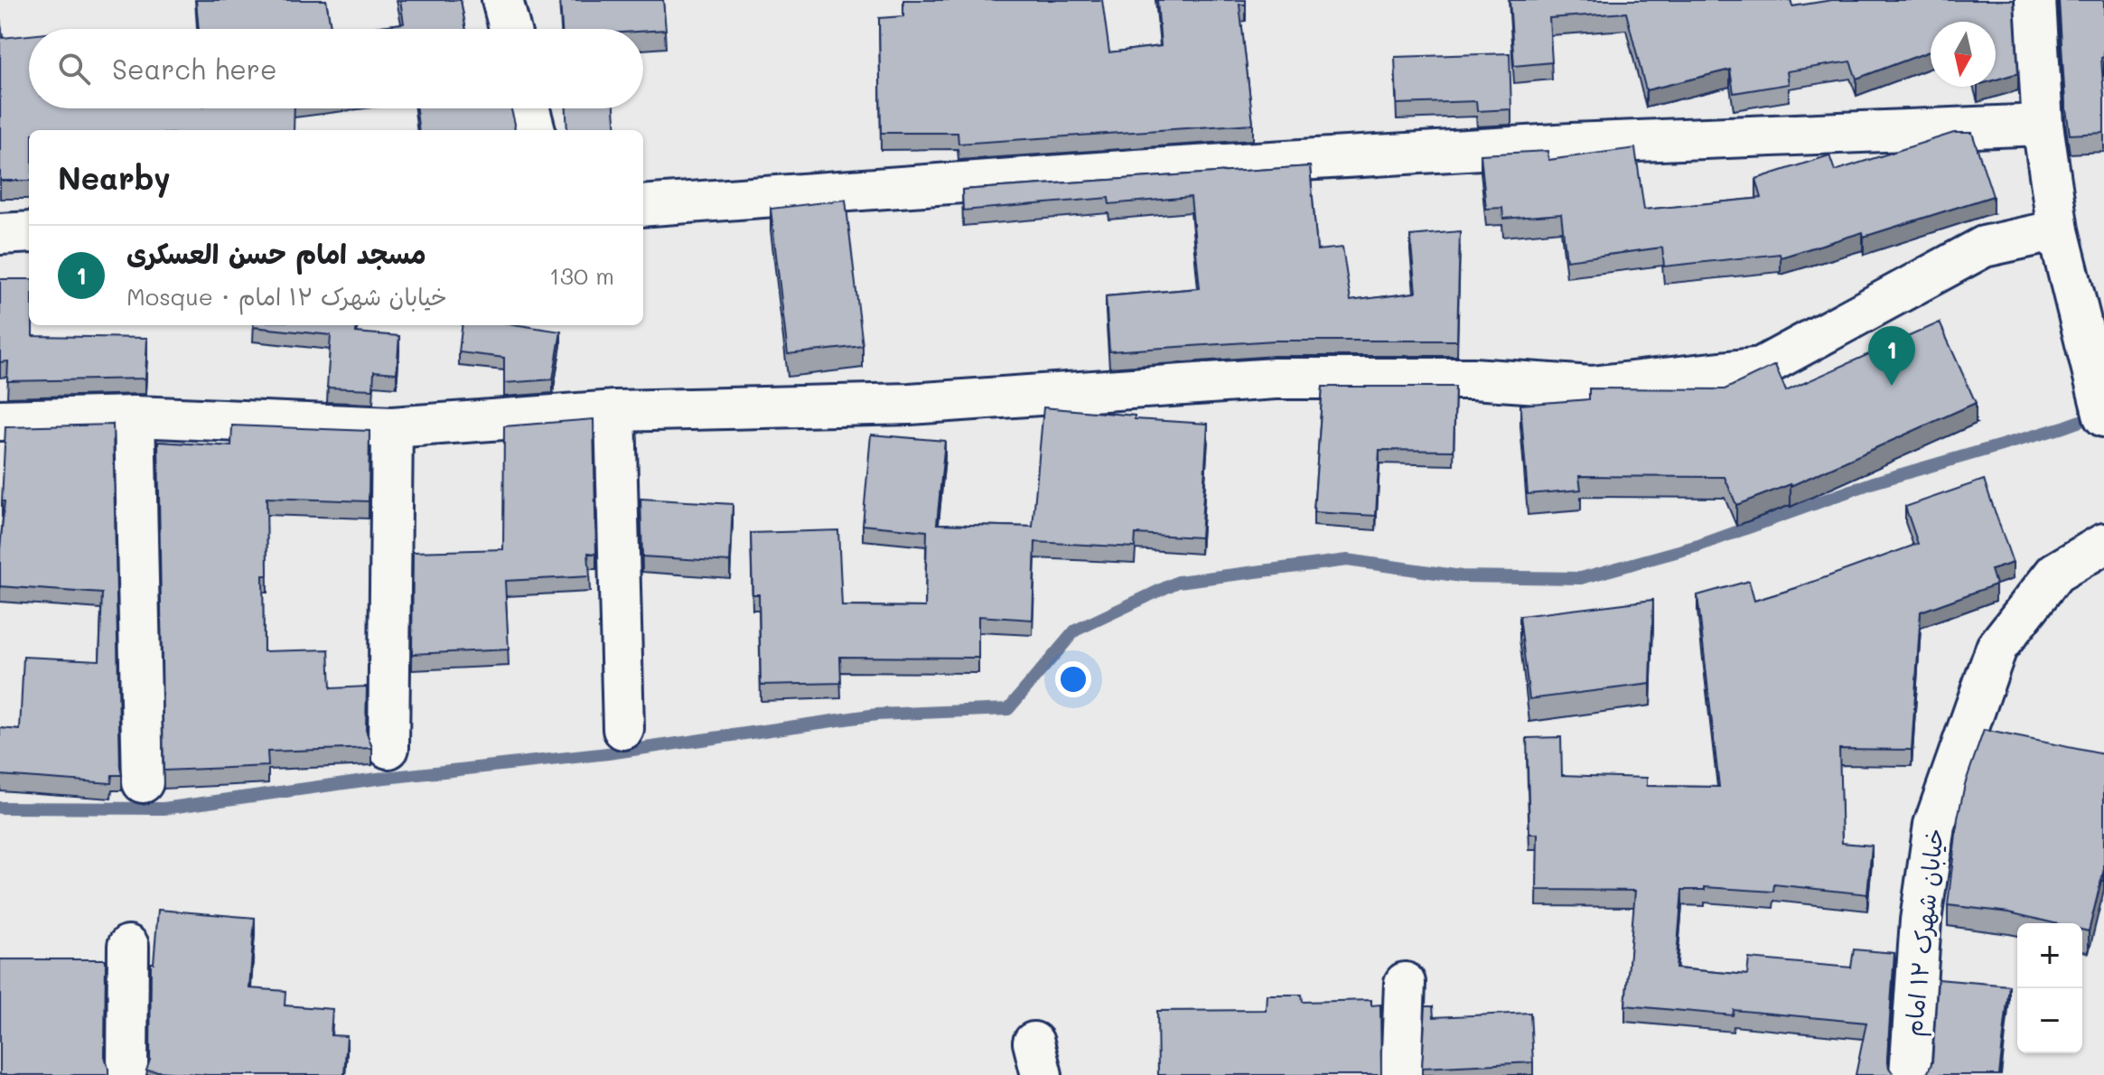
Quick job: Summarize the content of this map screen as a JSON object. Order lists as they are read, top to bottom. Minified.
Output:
{"streets":{"street":["خیابان شهرک ۱۲ امام"]},"north":"bottom","page":{"search":"Search here","heading":"Nearby","list":[{"mark":"1","name":"مسجد امام حسن العسکری","note":"Mosque · خیابان شهرک ۱۲ امام","value":"130 m"}],"pins":"1","map_buttons":["+","−"]}}
